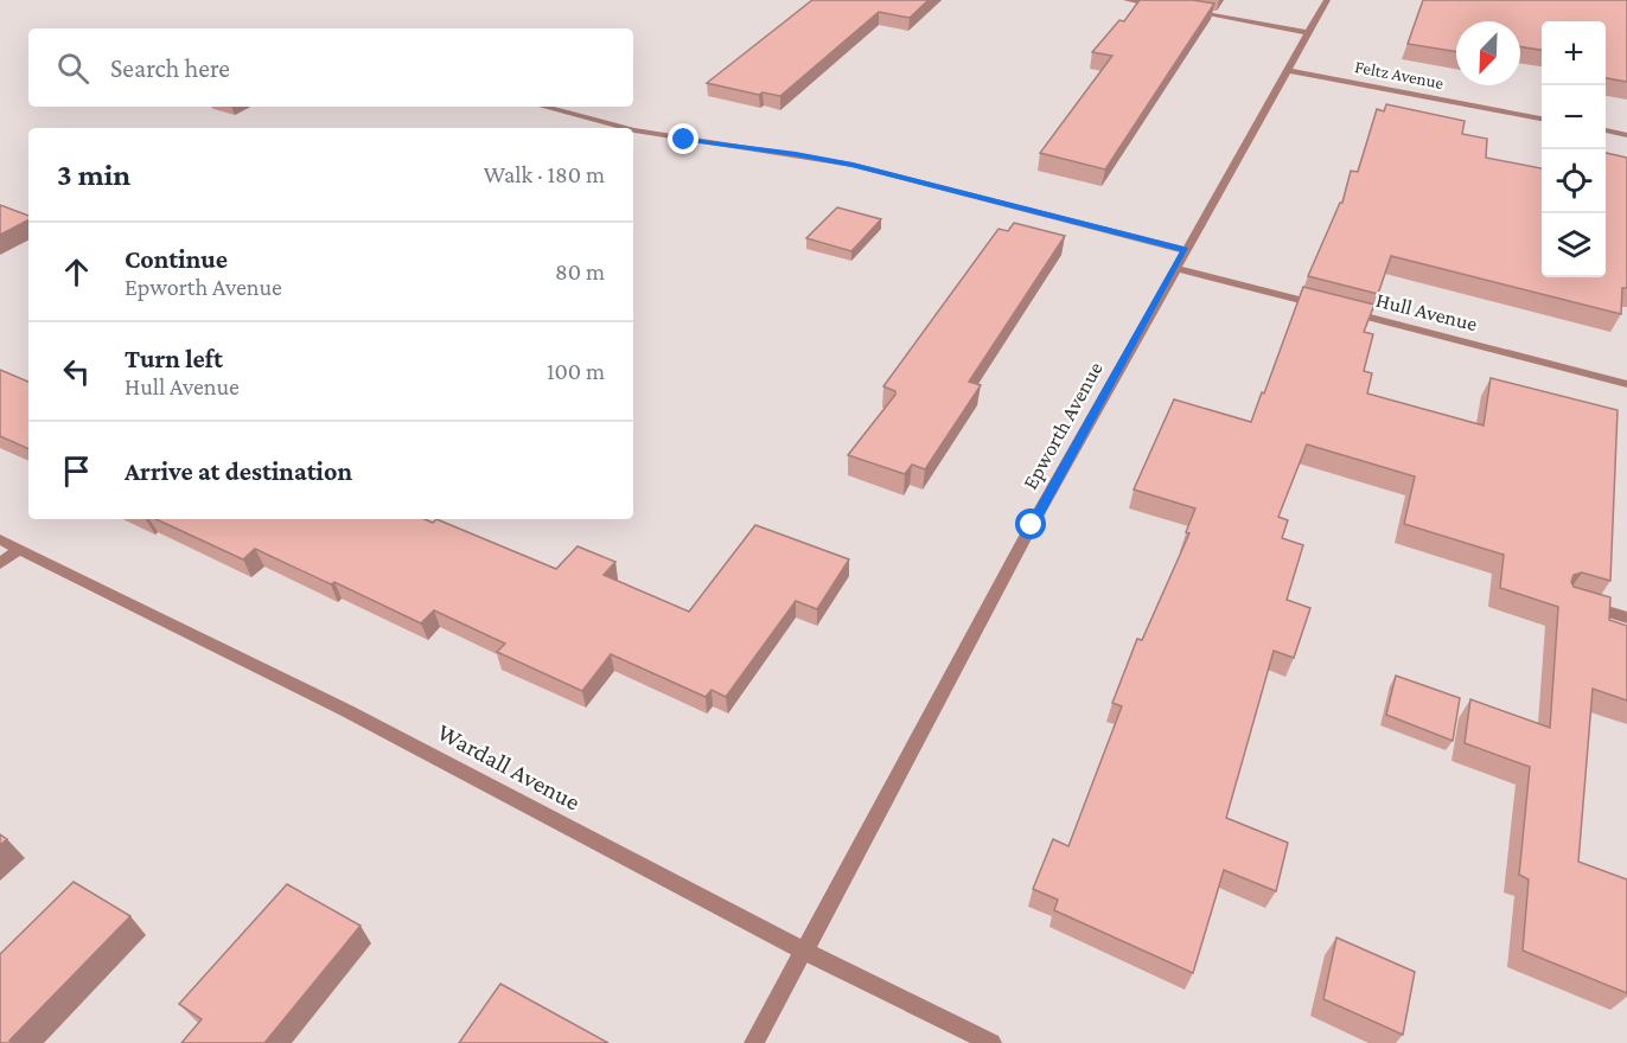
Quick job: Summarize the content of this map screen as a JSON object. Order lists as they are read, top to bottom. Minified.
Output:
{"streets":{"street":["Feltz Avenue","Hull Avenue","Epworth Avenue","Wardall Avenue"]},"crossings":[["Feltz Avenue","Epworth Avenue"],["Epworth Avenue","Wardall Avenue"]],"north":"bottom left","page":{"map_buttons":["+","−"],"search":"Search here","heading":["3 min","Walk · 180 m"],"list":[["Continue","Epworth Avenue","80 m"],["Turn left","Hull Avenue","100 m"],"Arrive at destination"]}}
